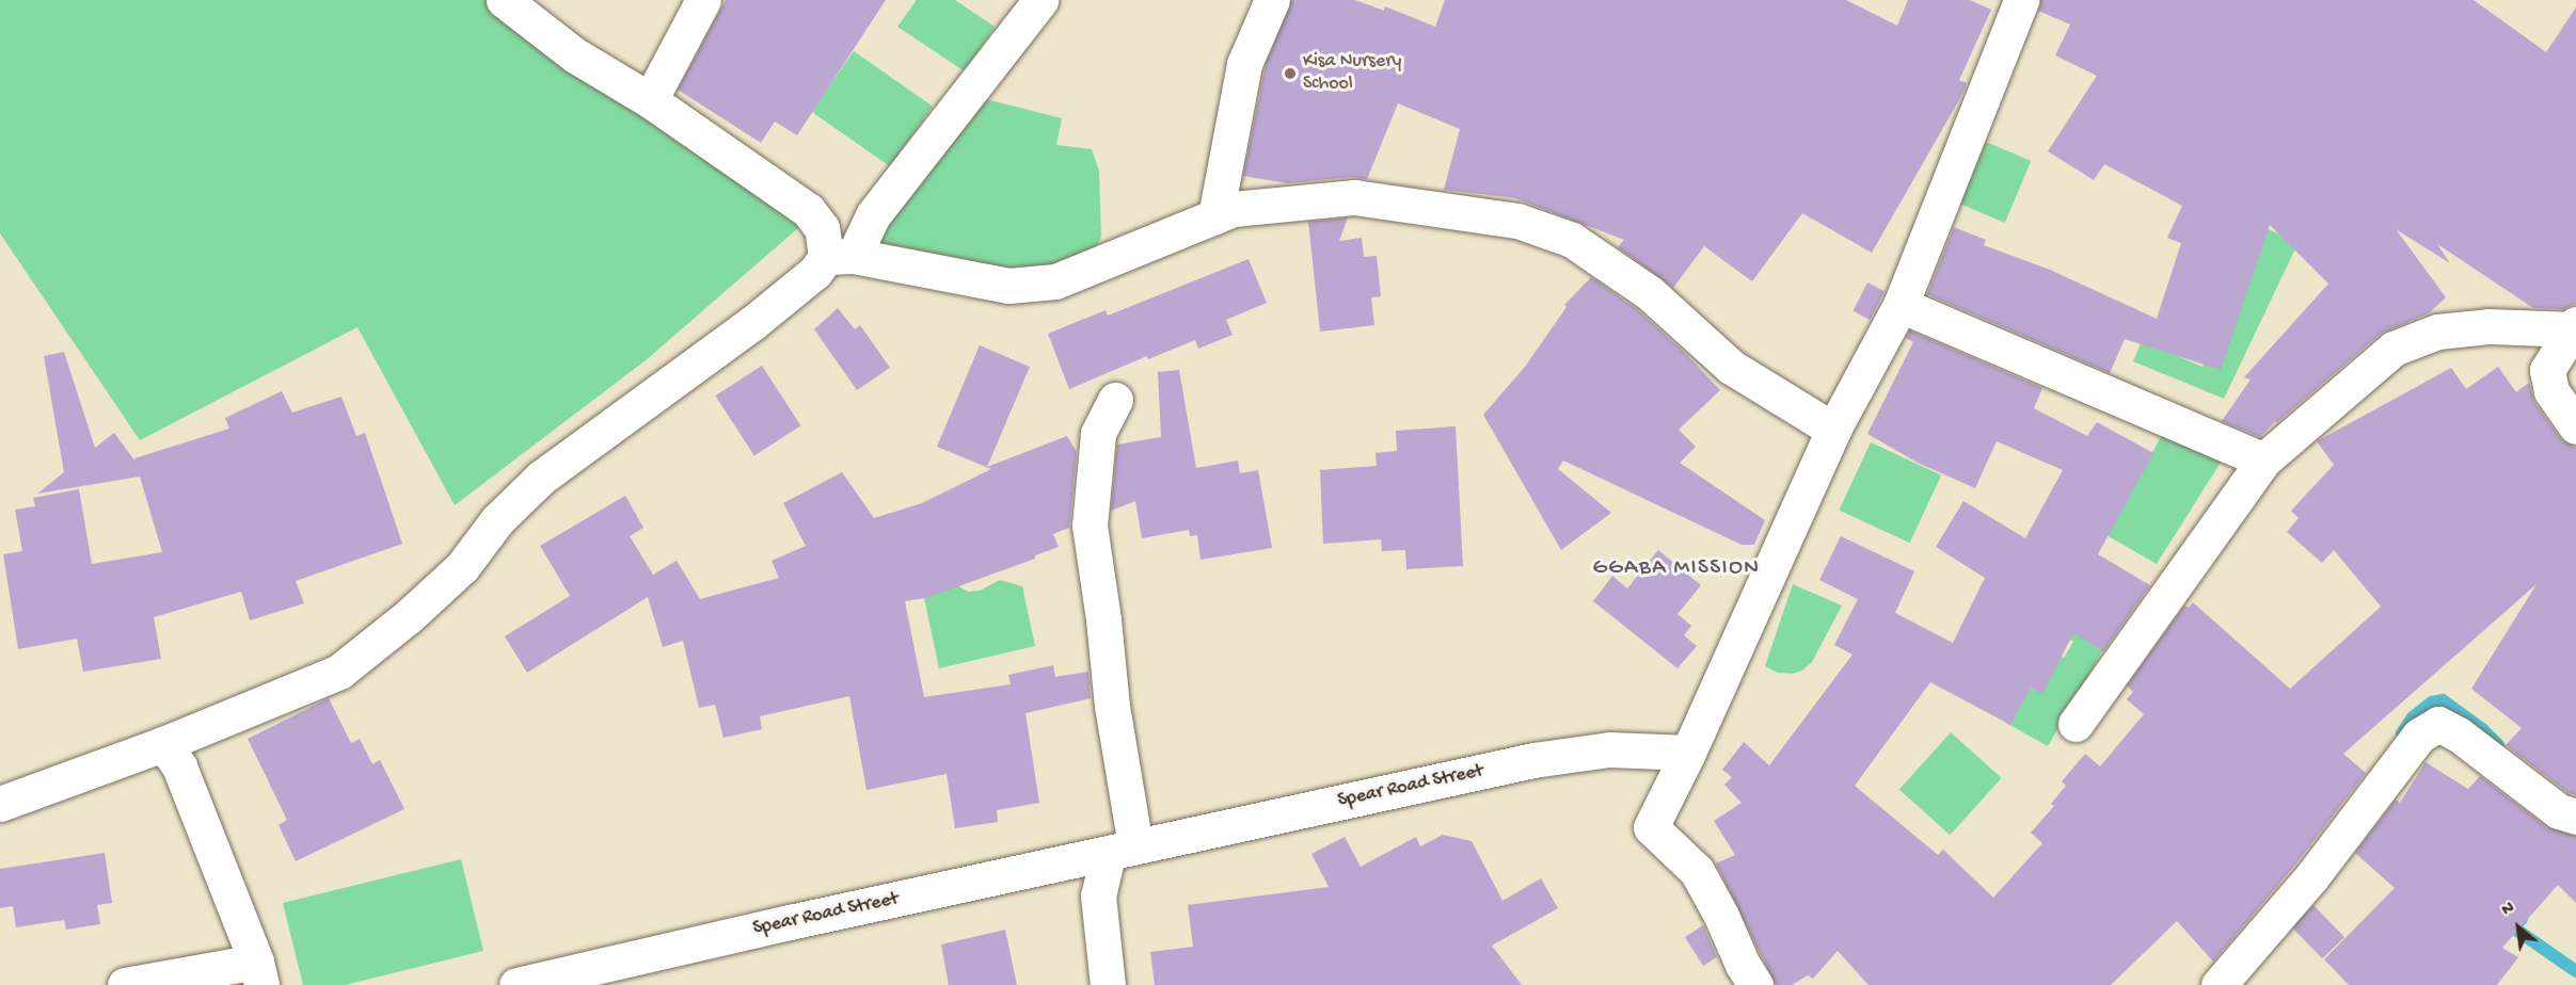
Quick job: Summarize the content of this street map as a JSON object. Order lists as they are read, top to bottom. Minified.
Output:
{"streets":{"street":["Spear Road Street"]},"districts":["GGABA MISSION"],"places":["Kisa Nursery School"],"north":"top left"}
